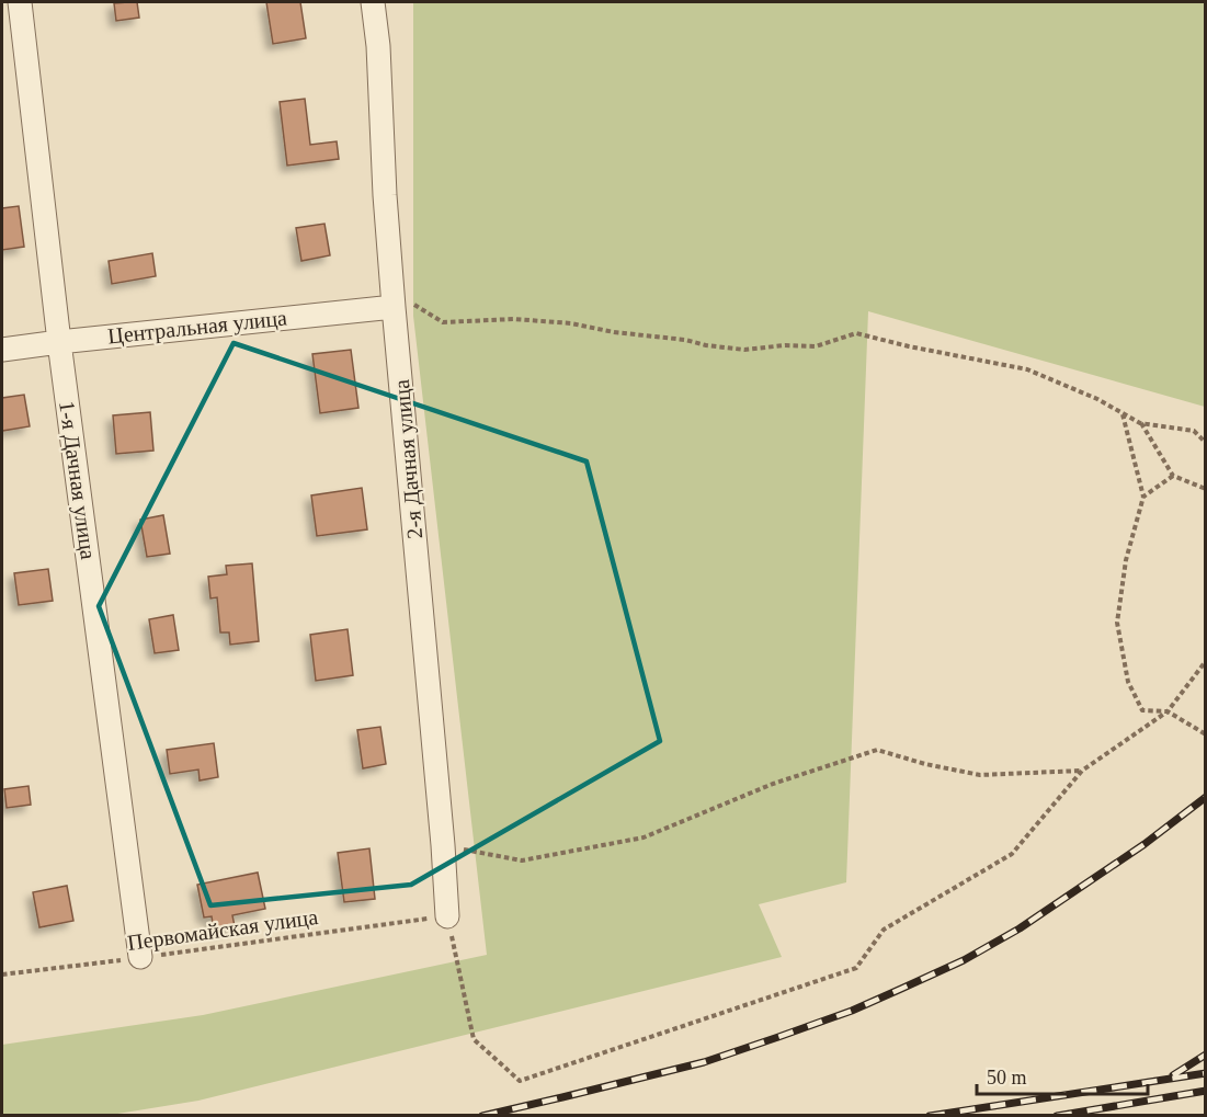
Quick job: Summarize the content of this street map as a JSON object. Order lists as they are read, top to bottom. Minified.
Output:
{"streets":{"street":["Центральная улица","2-я Дачная улица","1-я Дачная улица"],"path":["Первомайская улица"]},"crossings":[["Центральная улица","2-я Дачная улица"],["Центральная улица","1-я Дачная улица"],["2-я Дачная улица","Первомайская улица"],["1-я Дачная улица","Первомайская улица"]],"scale_bar":"50 m"}
